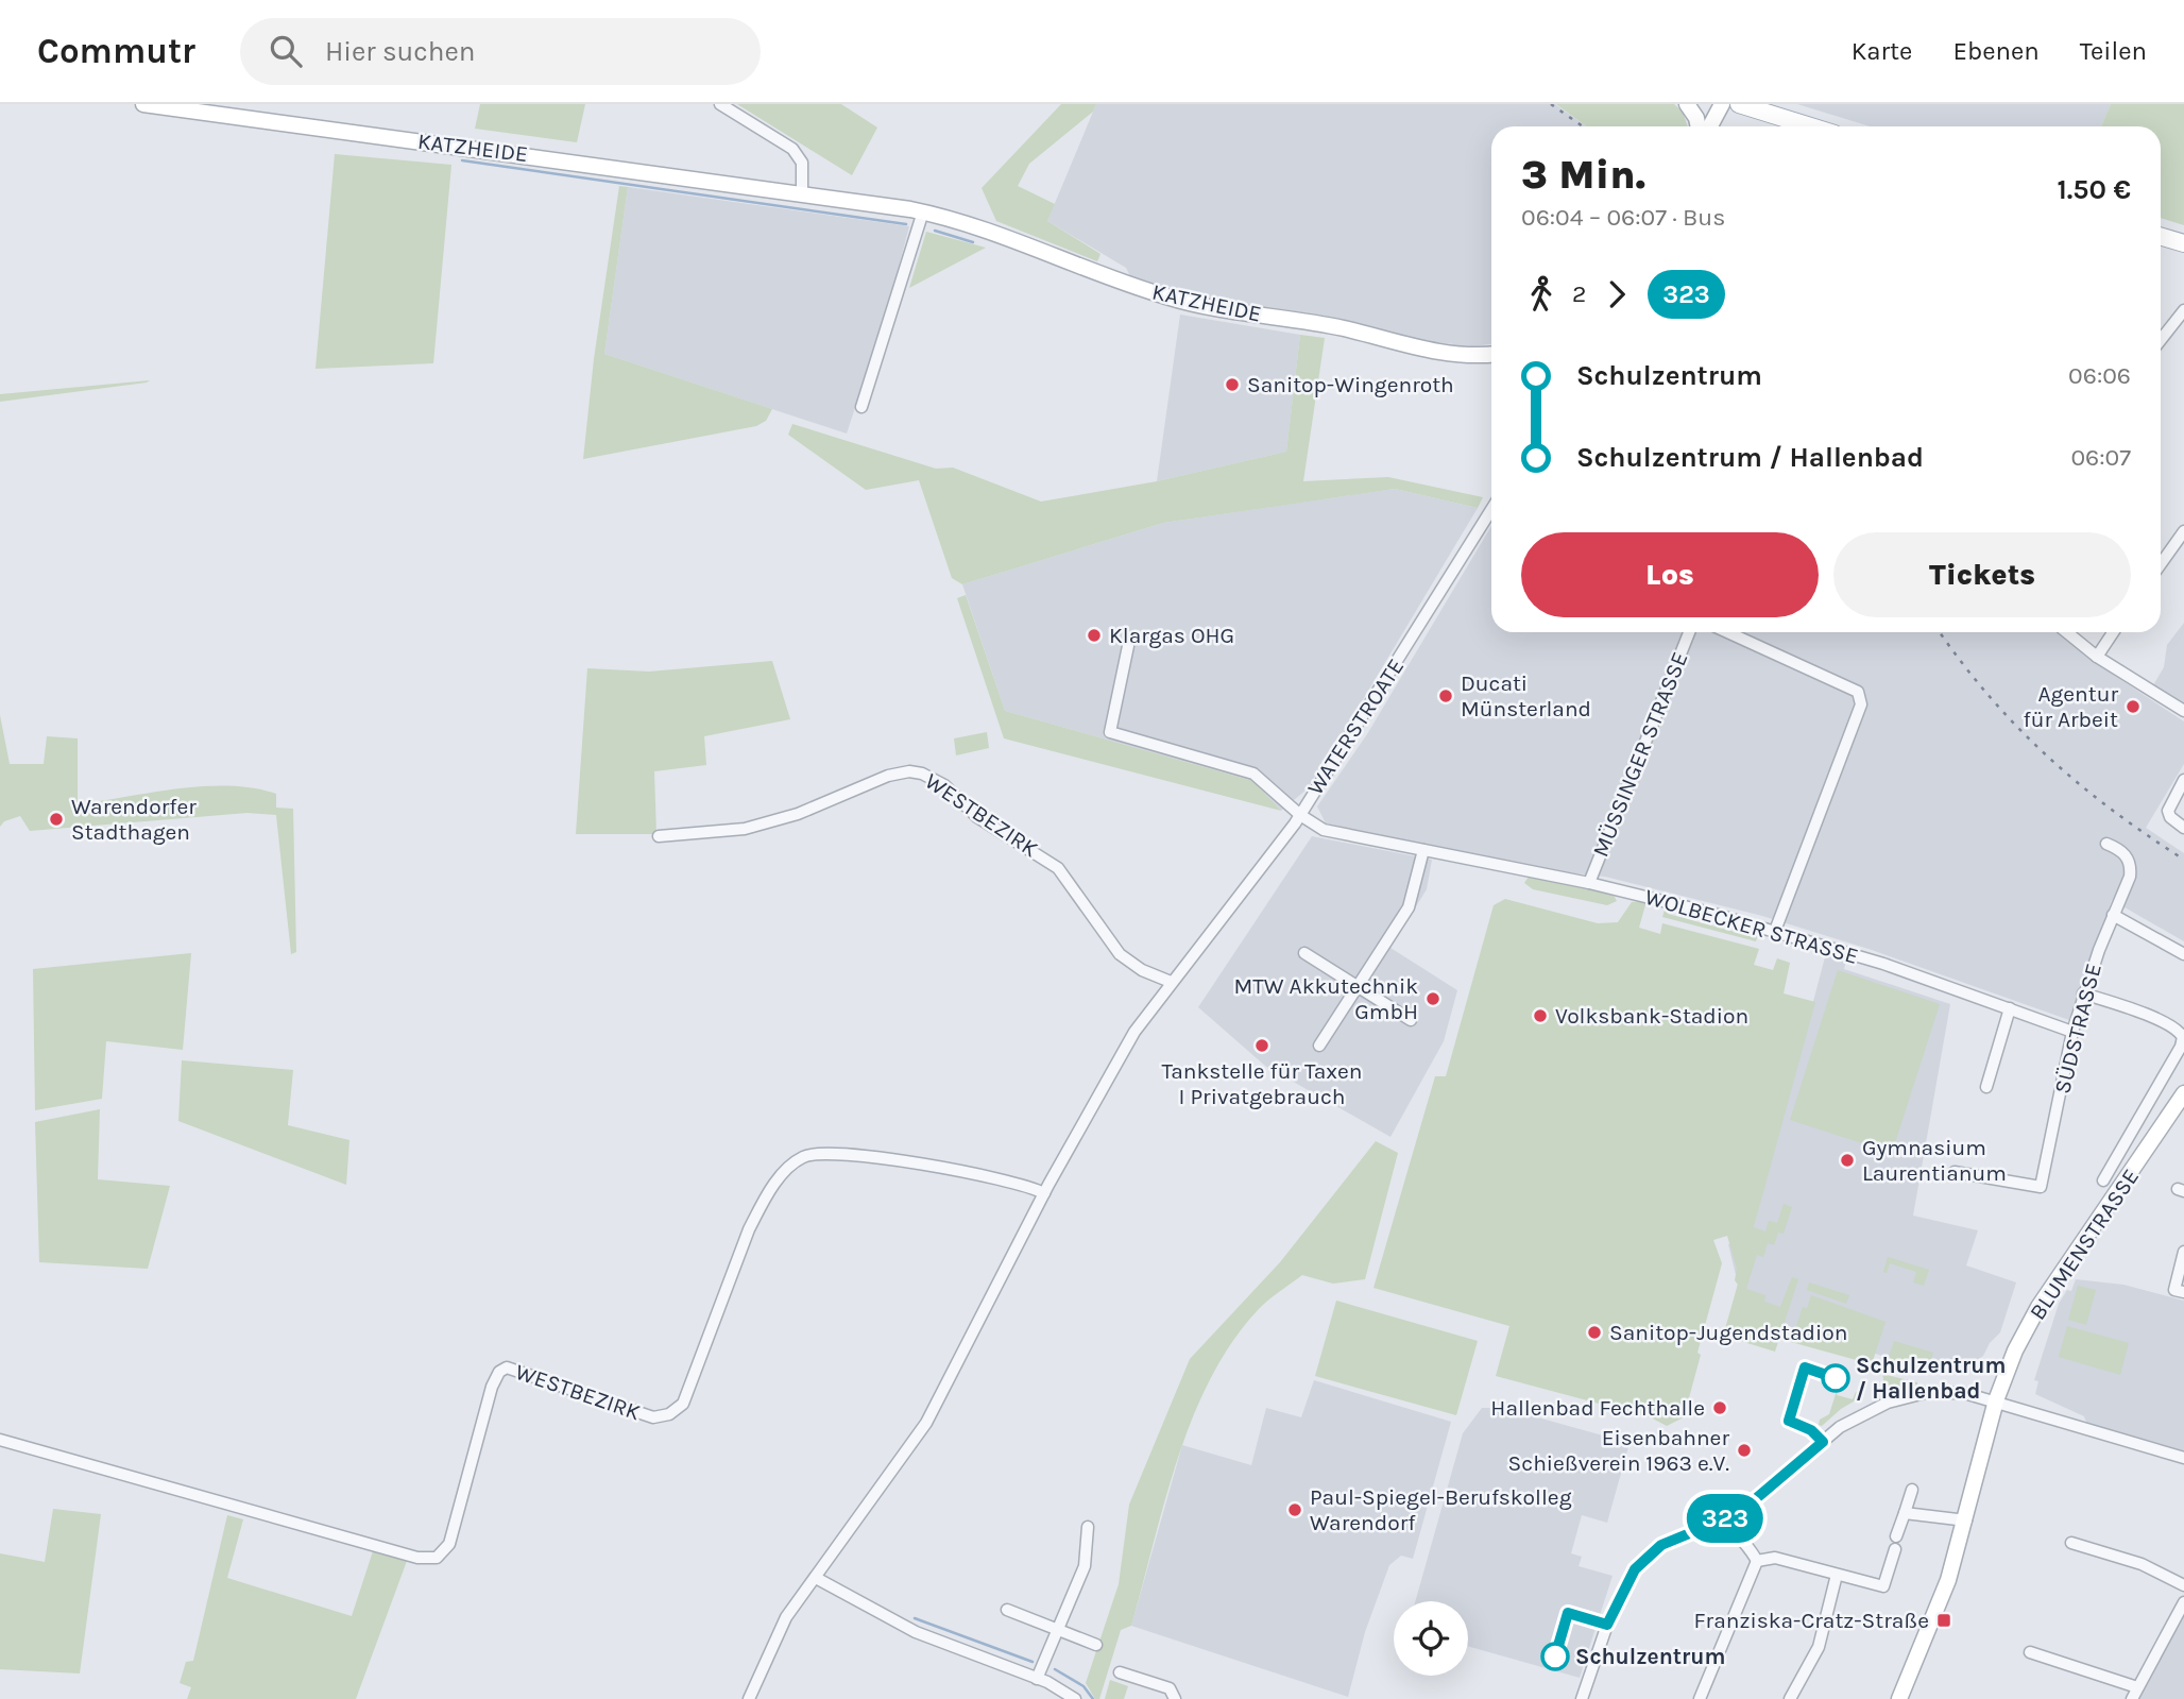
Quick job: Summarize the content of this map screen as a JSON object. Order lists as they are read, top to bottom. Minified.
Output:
{"streets":{"street":["KATZHEIDE","WATERSTROATE","MÜSSINGER STRASSE","WESTBEZIRK","WOLBECKER STRASSE","SÜDSTRASSE","BLUMENSTRASSE"]},"crossings":[["WATERSTROATE","WOLBECKER STRASSE"],["MÜSSINGER STRASSE","WOLBECKER STRASSE"],["WOLBECKER STRASSE","SÜDSTRASSE"]],"places":{"other":["Sanitop-Wingenroth","Klargas OHG","Ducati Münsterland","Agentur für Arbeit","Warendorfer Stadthagen","MTW Akkutechnik GmbH","Volksbank-Stadion","Tankstelle für Taxen I Privatgebrauch","Gymnasium Laurentianum","Sanitop-Jugendstadion","Schulzentrum / Hallenbad","Hallenbad Fechthalle","Eisenbahner Schießverein 1963 e.V.","Paul-Spiegel-Berufskolleg Warendorf","Schulzentrum"],"transit":["Franziska-Cratz-Straße"]},"lines":["bus line 323"],"page":{"header":"Commutr","search":"Hier suchen","nav":["Karte","Ebenen","Teilen"],"on_map":"323","heading":["3 Min.","06:04 – 06:07 · Bus","1.50 €"],"legs":["2","323"],"list":[{"name":"Schulzentrum","value":"06:06"},{"name":"Schulzentrum / Hallenbad","value":"06:07"}],"buttons":["Los","Tickets"]}}
